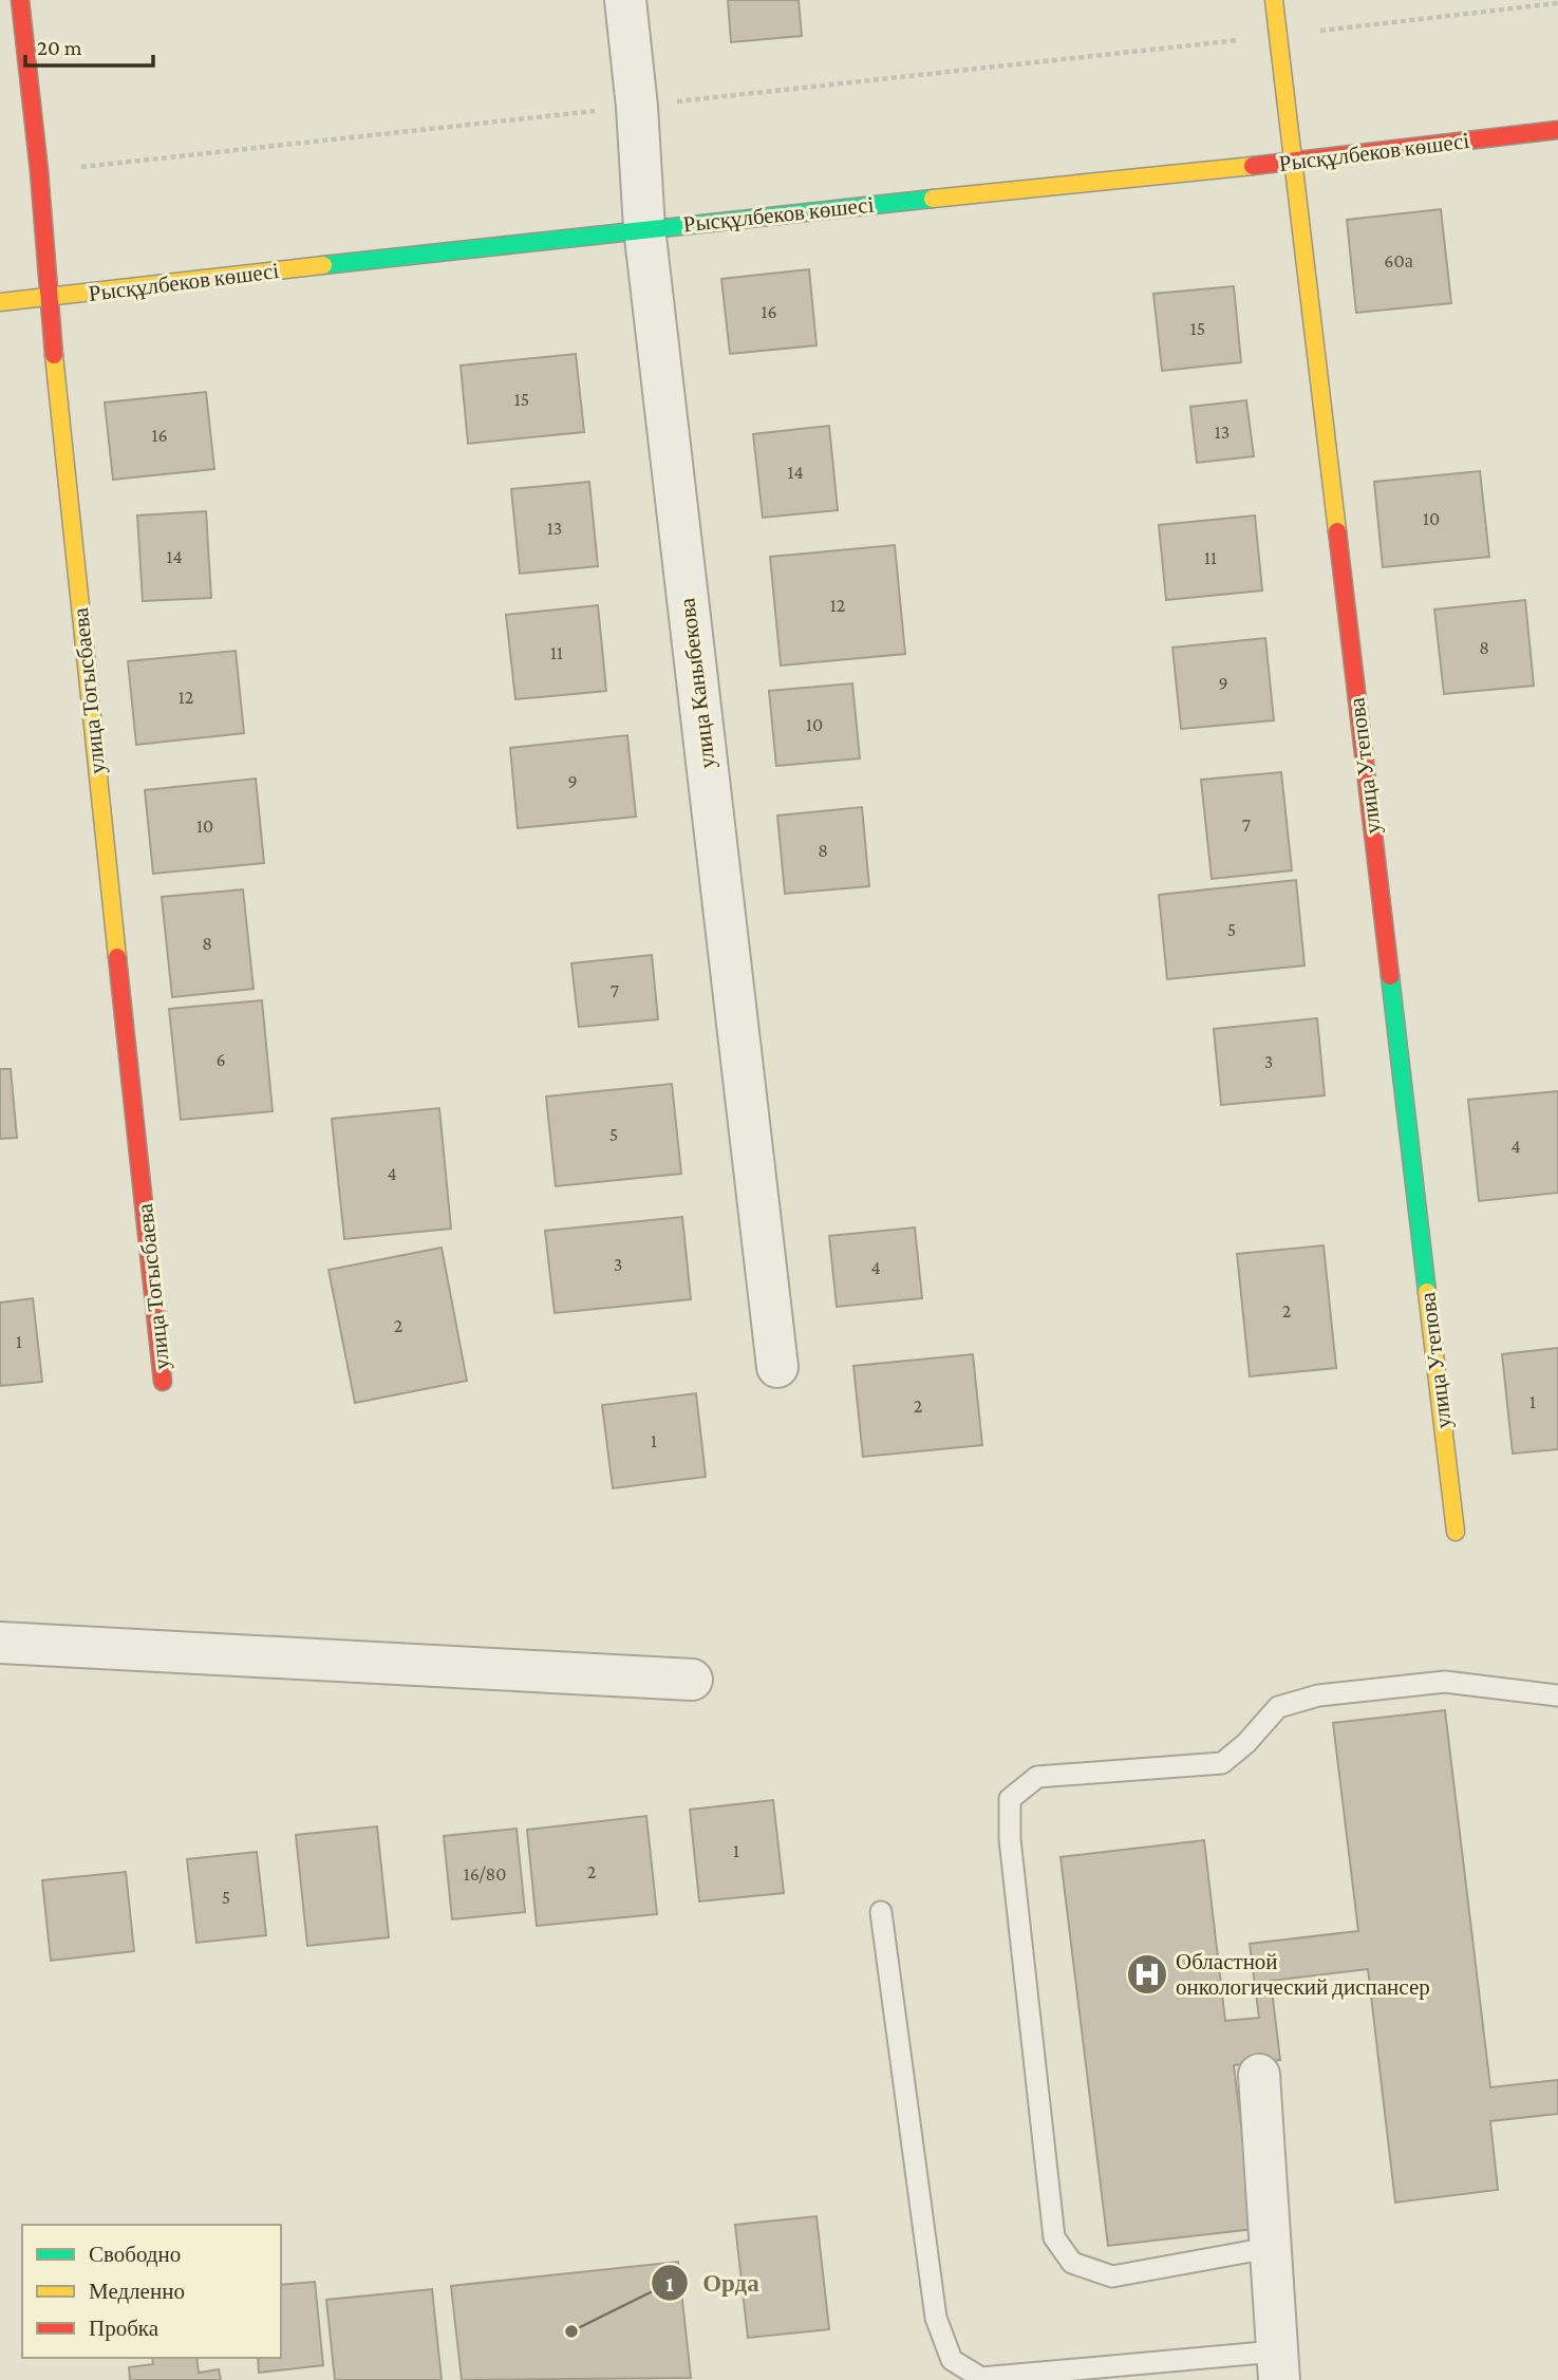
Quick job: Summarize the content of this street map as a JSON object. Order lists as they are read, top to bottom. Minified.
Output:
{"streets":{"street":["Рысқұлбеков көшесі","улица Каныбекова","улица Тогысбаева","улица Утепова"]},"crossings":[["Рысқұлбеков көшесі","улица Каныбекова"],["Рысқұлбеков көшесі","улица Тогысбаева"],["Рысқұлбеков көшесі","улица Утепова"]],"places":{"hospital":["Областной онкологический диспансер"],"other":["Орда"]},"house_numbers":["60а","16","15","15","13","16","14","10","13","14","11","12","8","11","9","12","10","9","7","10","8","5","8","7","6","3","5","4","4","3","4","2","2","1","1","2","1","1","2","16/80","5"],"legend":["Свободно","Медленно","Пробка"],"scale_bar":"20 m"}
